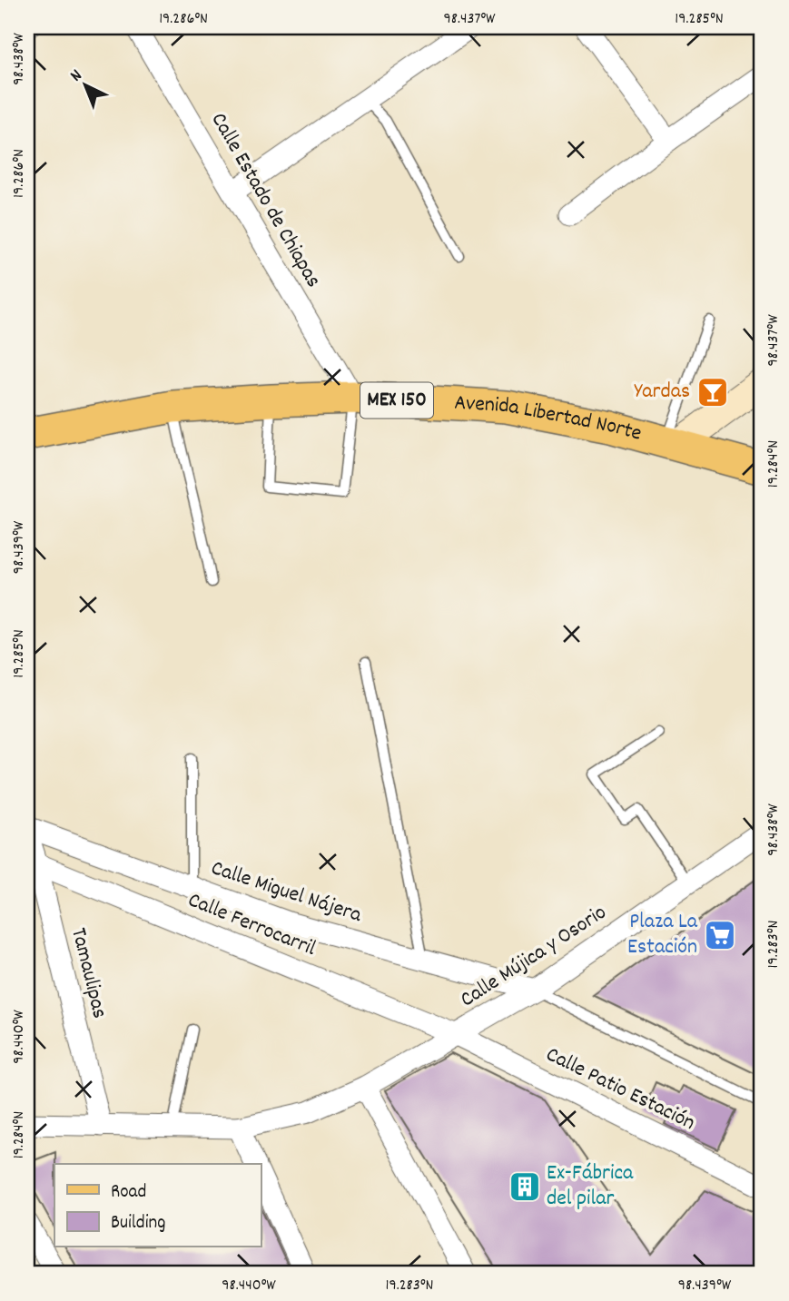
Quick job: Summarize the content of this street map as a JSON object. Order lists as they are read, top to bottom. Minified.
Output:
{"streets":{"main road":["MEX 150","Avenida Libertad Norte"],"street":["Calle Estado de Chiapas","Calle Miguel Nájera","Calle Ferrocarril","Calle Mújica y Osorio","Tamaulipas","Calle Patio Estación"]},"crossings":[["Calle Estado de Chiapas","Avenida Libertad Norte"],["Calle Miguel Nájera","Calle Mújica y Osorio"],["Calle Ferrocarril","Calle Mújica y Osorio"],["Calle Ferrocarril","Tamaulipas"],["Calle Ferrocarril","Calle Patio Estación"],["Calle Mújica y Osorio","Tamaulipas"],["Calle Mújica y Osorio","Calle Patio Estación"]],"places":{"bar":["Yardas"],"supermarket":["Plaza La Estación"],"building":["Ex-Fábrica del pilar"]},"legend":["Road","Building"],"north":"top left","coordinates":["19.286°N","98.437°W","19.285°N","98.438°W","19.284°N","98.439°W","19.283°N","98.440°W"]}
